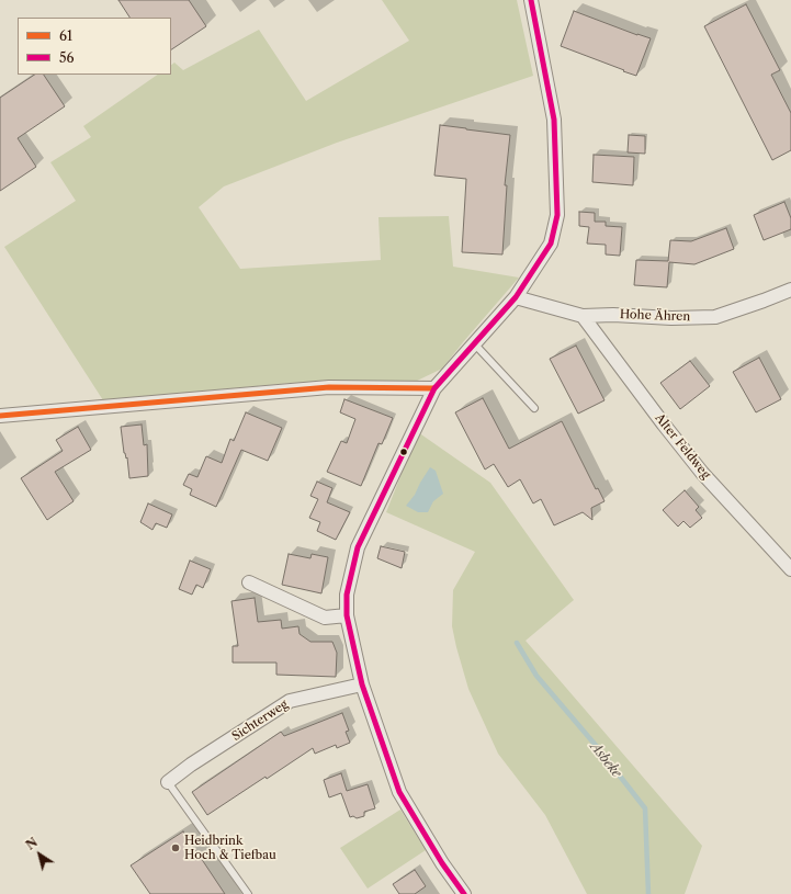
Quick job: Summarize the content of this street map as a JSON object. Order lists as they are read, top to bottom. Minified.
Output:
{"streets":{"street":["Hohe Ähren","Alter Feldweg","Sichterweg"]},"crossings":[["Hohe Ähren","Alter Feldweg"]],"water":["Asbeke"],"places":["Heidbrink Hoch & Tiefbau"],"lines":["transit line 56","transit line 61"],"legend":["61","56"],"north":"top left"}
